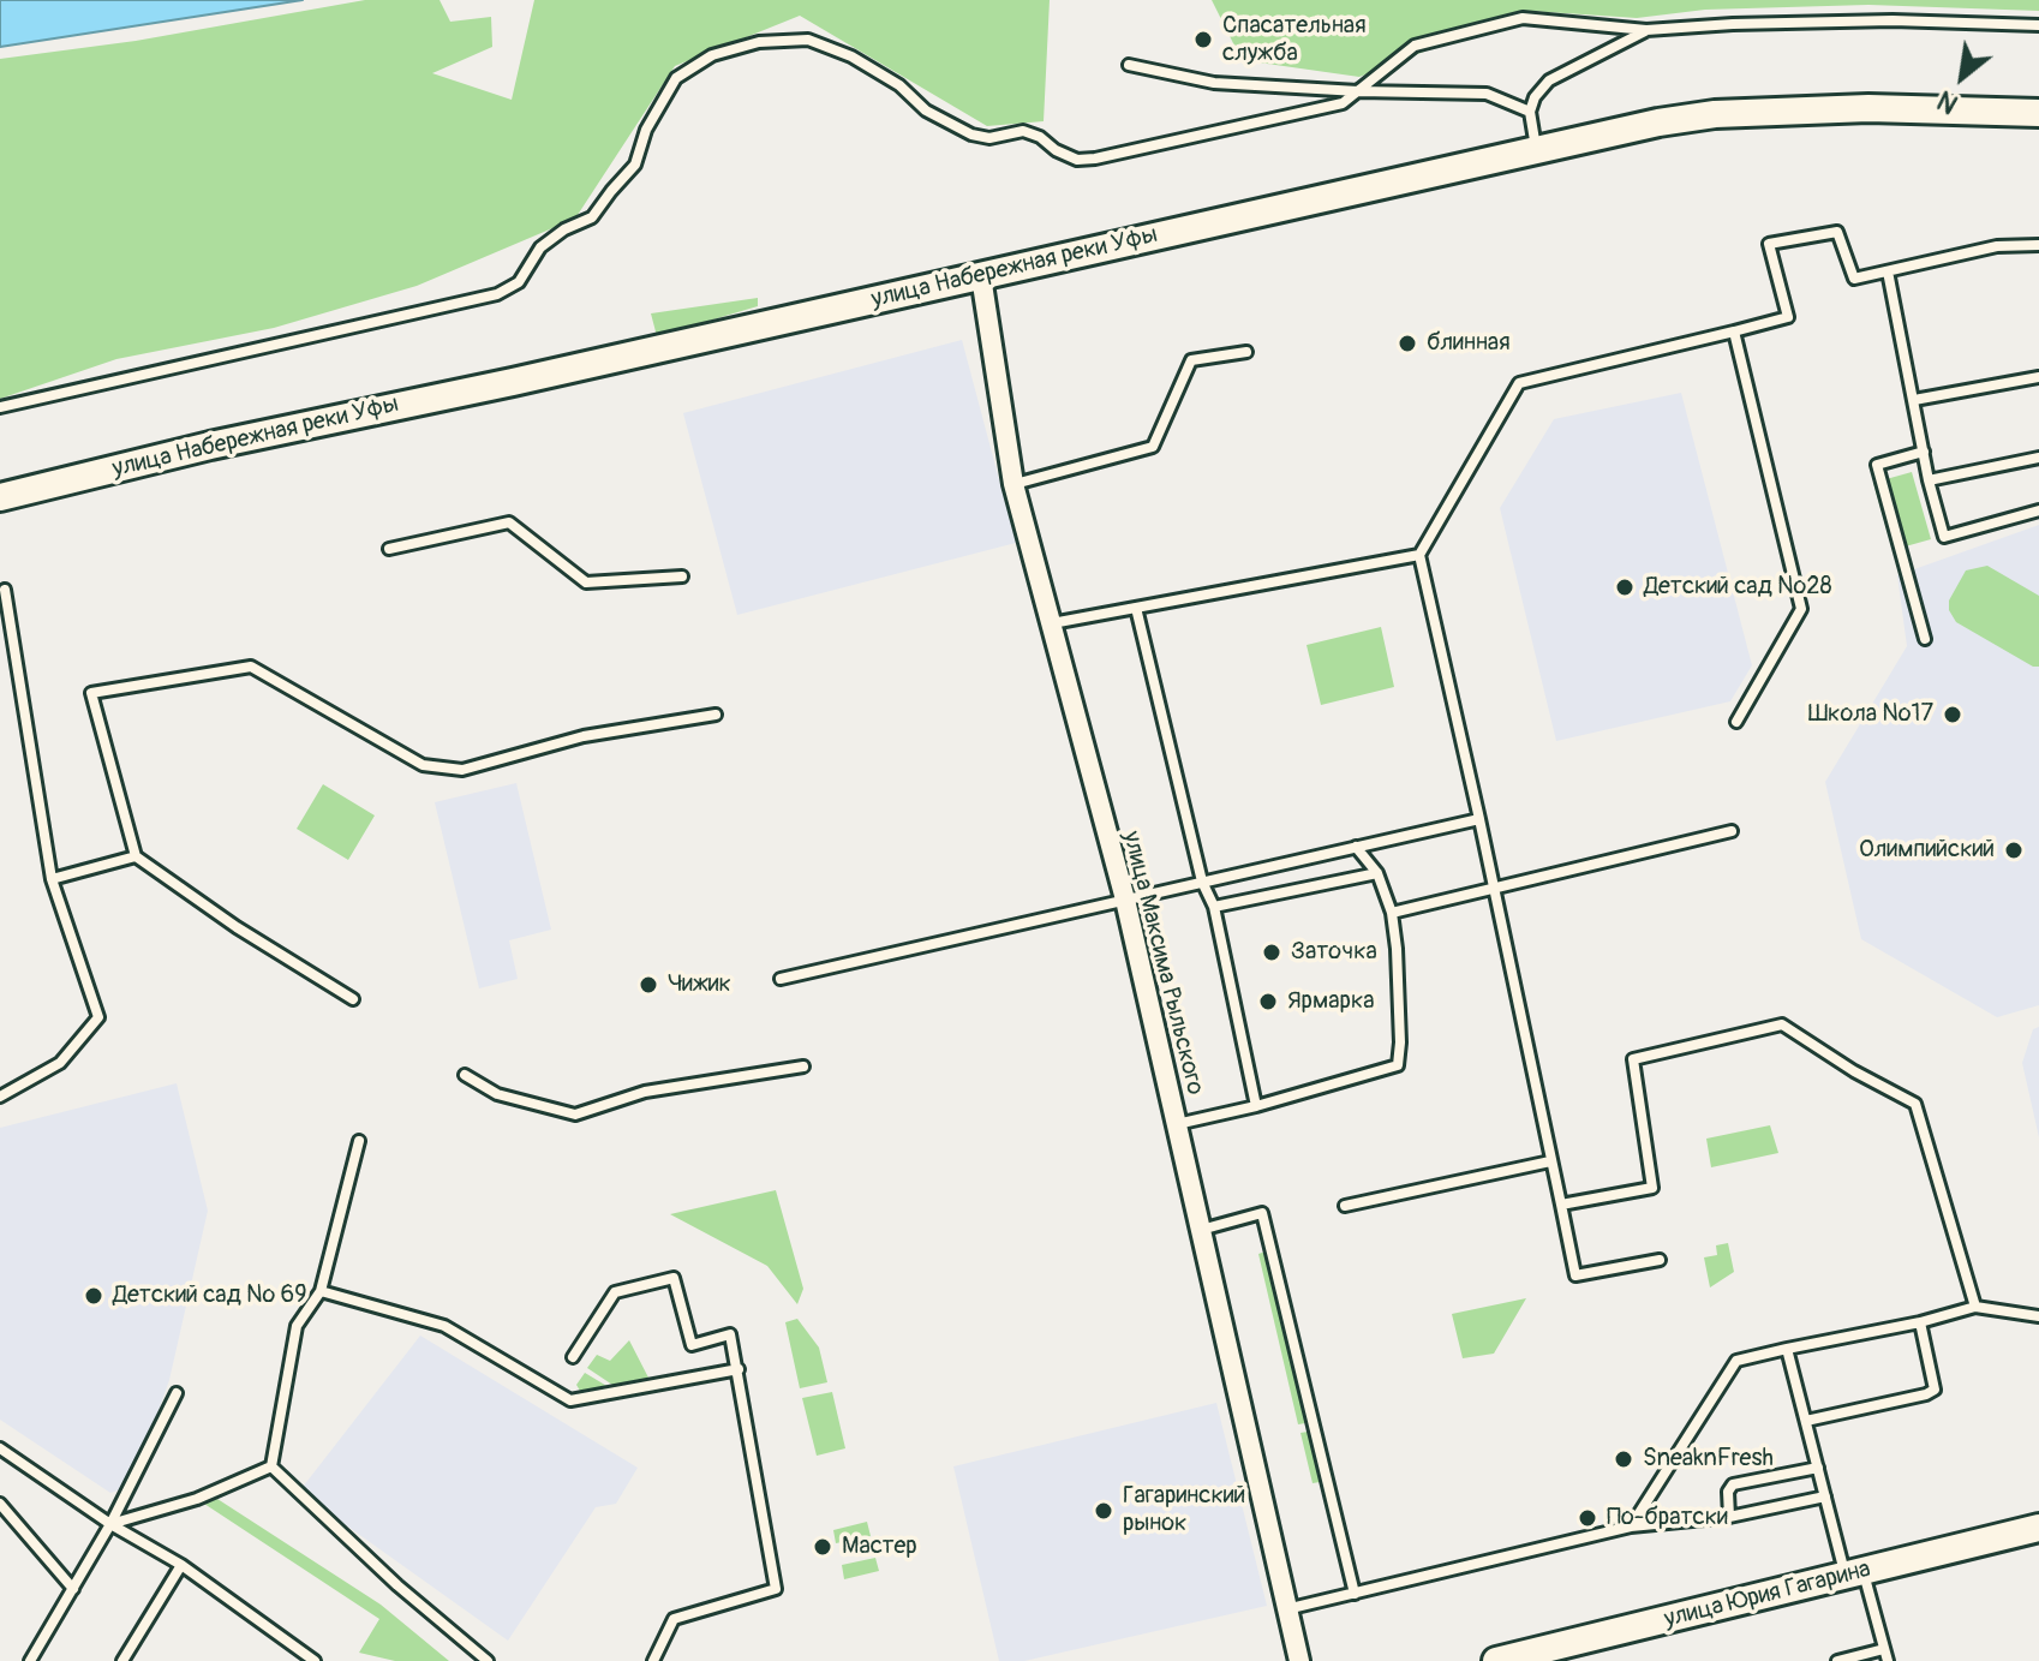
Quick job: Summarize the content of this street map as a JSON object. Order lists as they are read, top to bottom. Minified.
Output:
{"streets":{"street":["улица Набережная реки Уфы","улица Максима Рыльского","улица Юрия Гагарина"]},"crossings":[["улица Набережная реки Уфы","улица Максима Рыльского"]],"places":["Спасательная служба","блинная","Детский сад №28","Школа №17","Олимпийский","Заточка","Чижик","Ярмарка","Детский сад № 69","SneaknFresh","Гагаринский рынок","По-братски","Мастер"],"north":"bottom left"}
